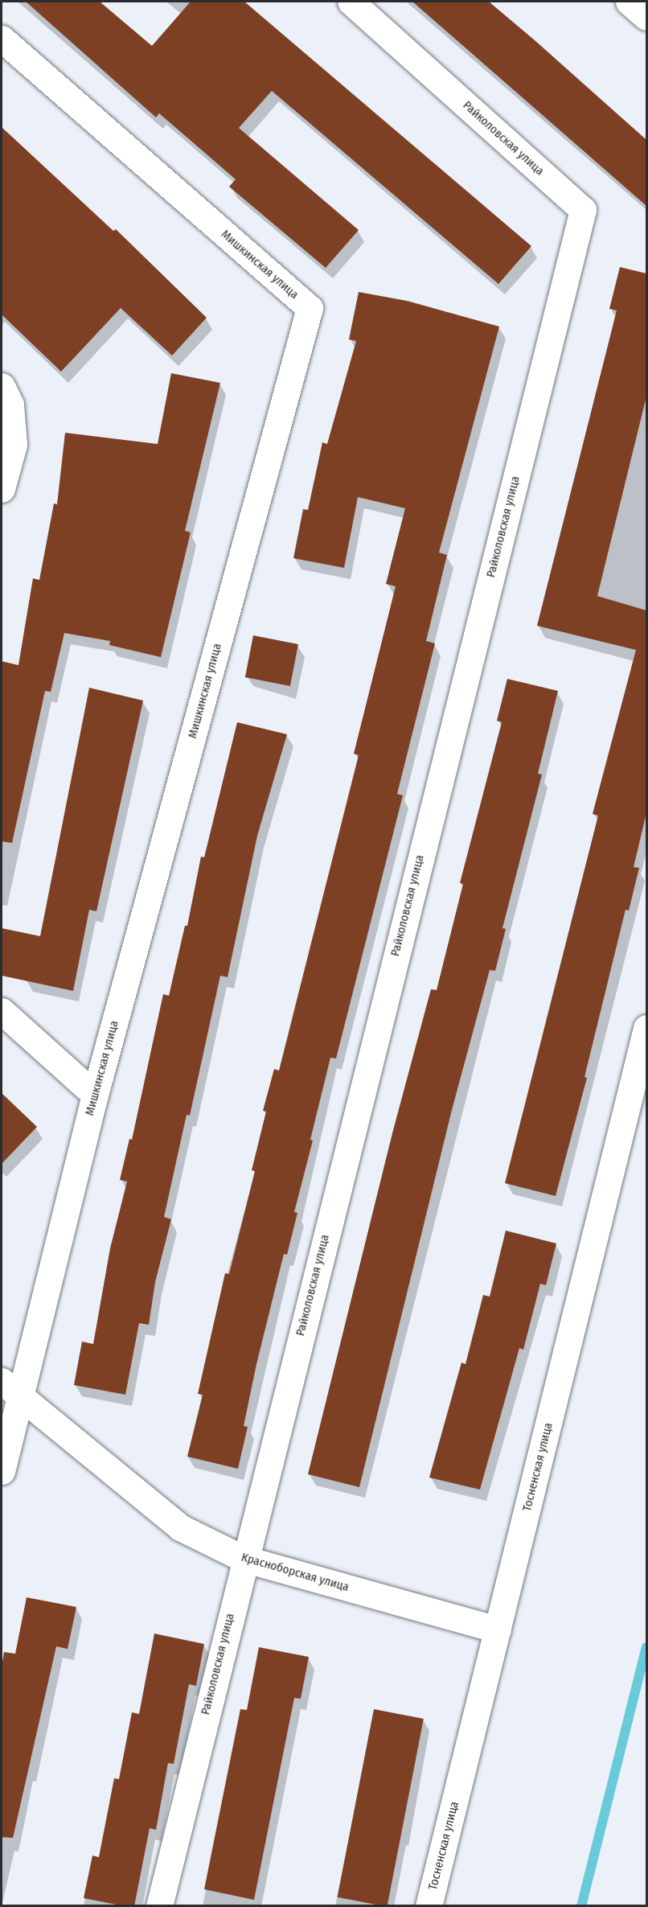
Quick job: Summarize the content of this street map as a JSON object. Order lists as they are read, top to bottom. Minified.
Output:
{"streets":{"street":["Райколовская улица","Мишкинская улица","Тосненская улица","Красноборская улица"]},"crossings":[["Райколовская улица","Красноборская улица"],["Мишкинская улица","Красноборская улица"],["Тосненская улица","Красноборская улица"]]}
